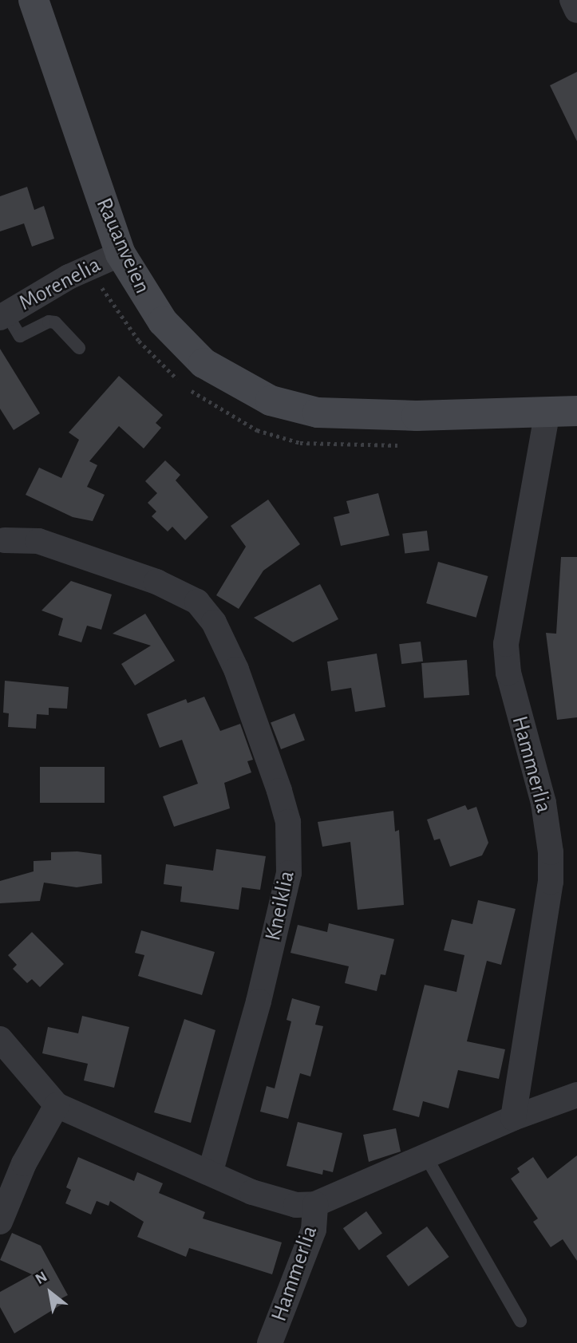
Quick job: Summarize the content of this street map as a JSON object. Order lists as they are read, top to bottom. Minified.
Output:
{"streets":{"main road":["Rauanveien"],"street":["Morenelia","Hammerlia","Kneiklia"]},"crossings":[["Rauanveien","Morenelia"],["Rauanveien","Hammerlia"],["Hammerlia","Kneiklia"]],"north":"top left"}
